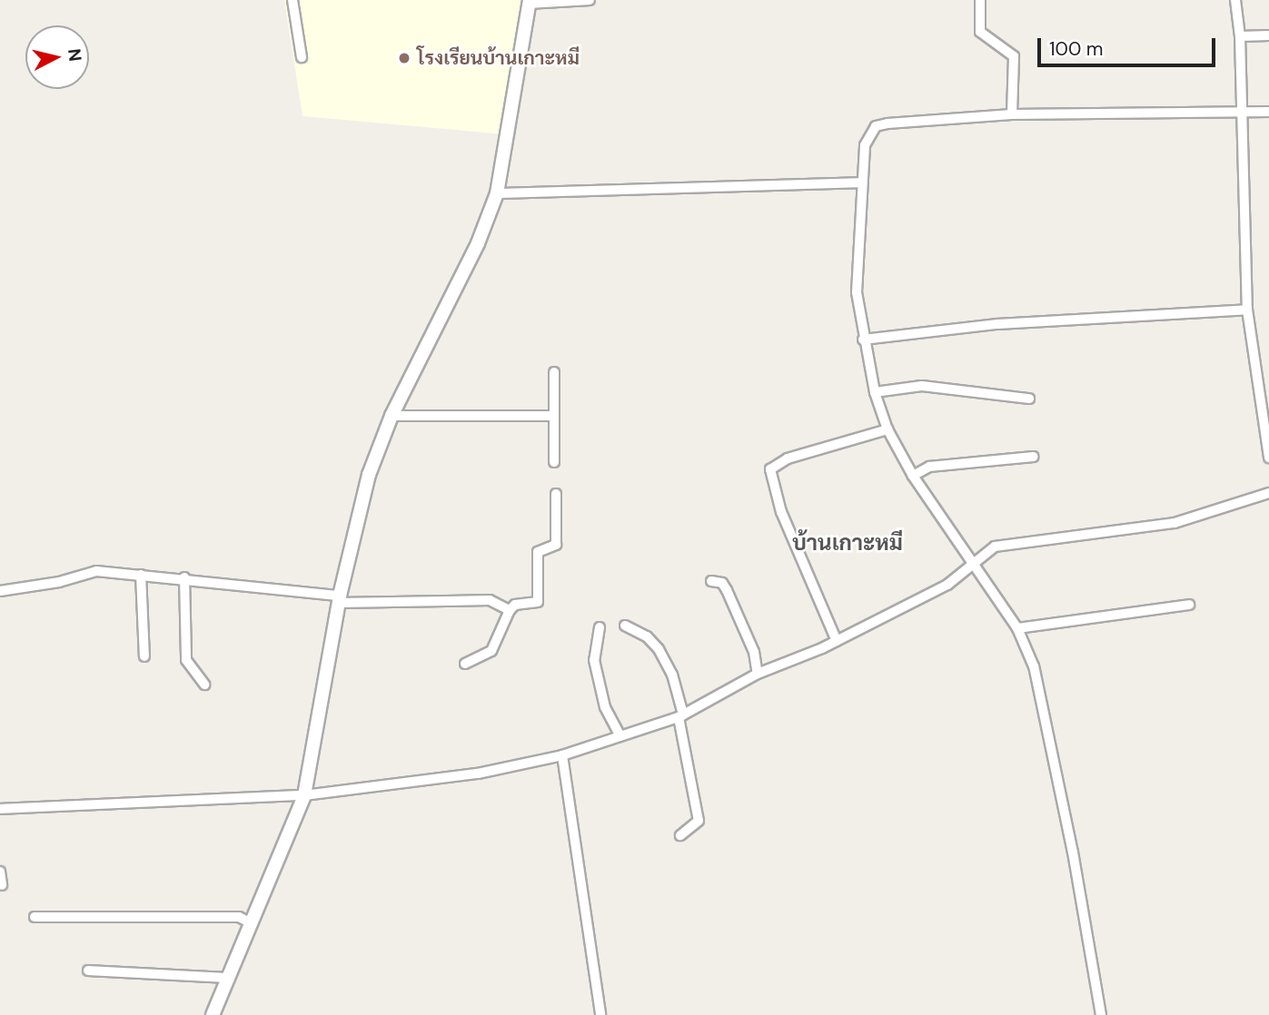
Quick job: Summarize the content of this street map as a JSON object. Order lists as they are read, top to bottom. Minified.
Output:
{"districts":["บ้านเกาะหมี"],"places":["โรงเรียนบ้านเกาะหมี"],"scale_bar":"100 m","north":"right"}
